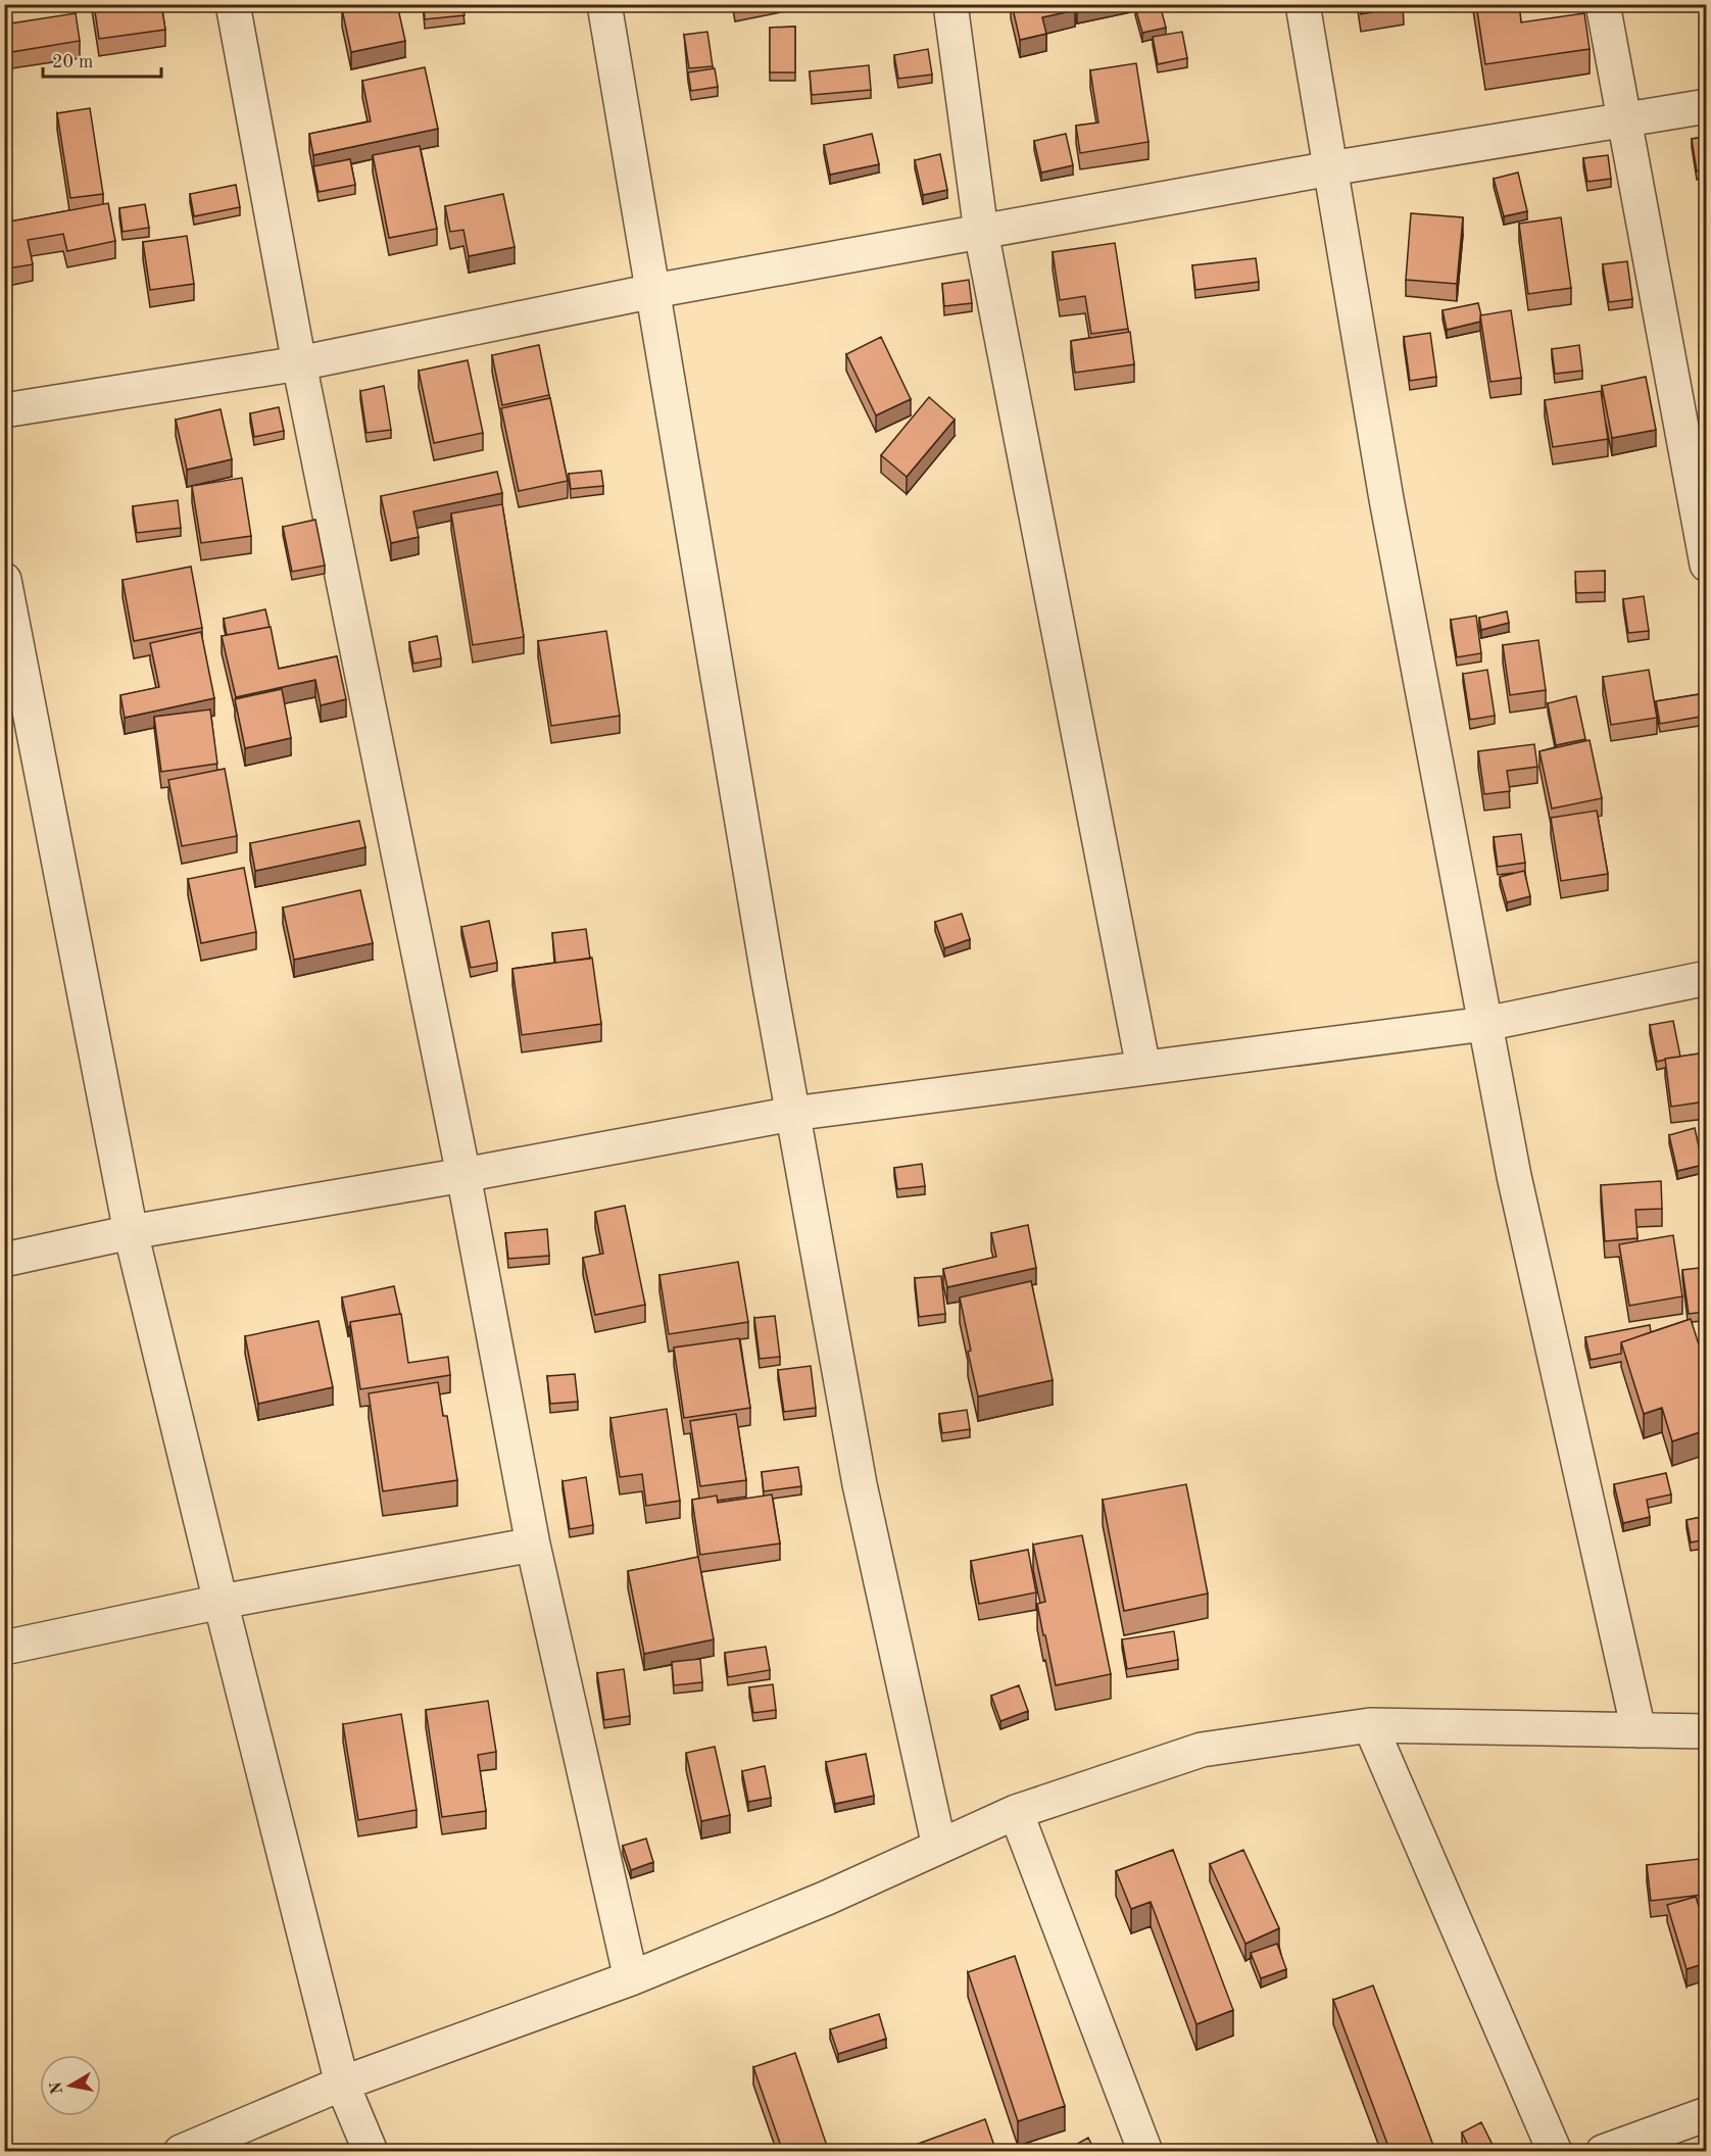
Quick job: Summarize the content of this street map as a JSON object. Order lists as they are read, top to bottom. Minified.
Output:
{"scale_bar":"20 m","north":"left"}
